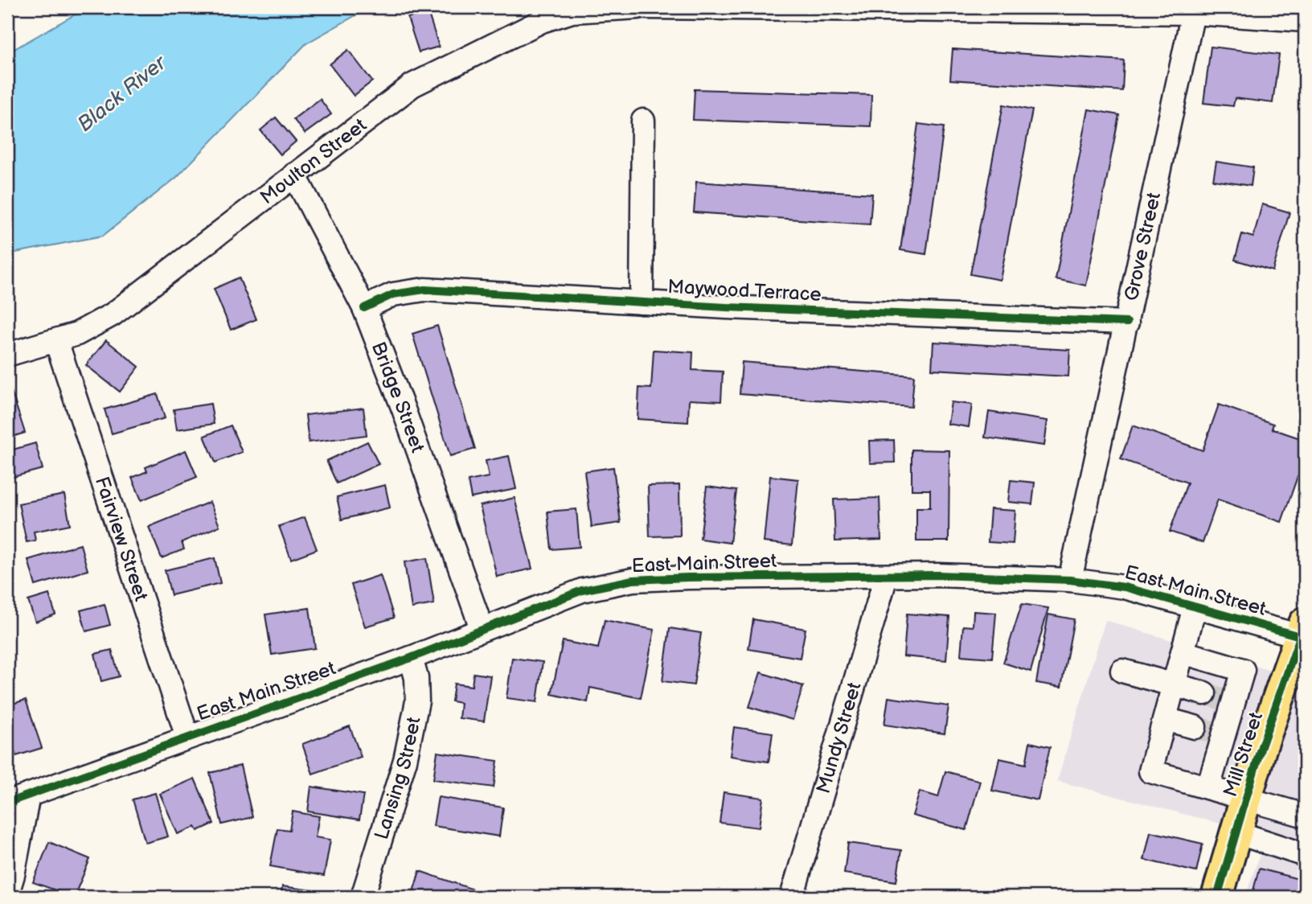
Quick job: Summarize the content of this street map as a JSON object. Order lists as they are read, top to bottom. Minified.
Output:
{"streets":{"highway":["Mill Street"],"street":["Moulton Street","Grove Street","Maywood Terrace","Bridge Street","Fairview Street","East Main Street","Mundy Street","Lansing Street"]},"crossings":[["Moulton Street","Bridge Street"],["Moulton Street","Fairview Street"],["Grove Street","Maywood Terrace"],["Grove Street","East Main Street"],["Maywood Terrace","Bridge Street"],["Bridge Street","East Main Street"],["Fairview Street","East Main Street"],["East Main Street","Mundy Street"],["East Main Street","Mill Street"],["East Main Street","Lansing Street"]],"water":["Black River"]}
